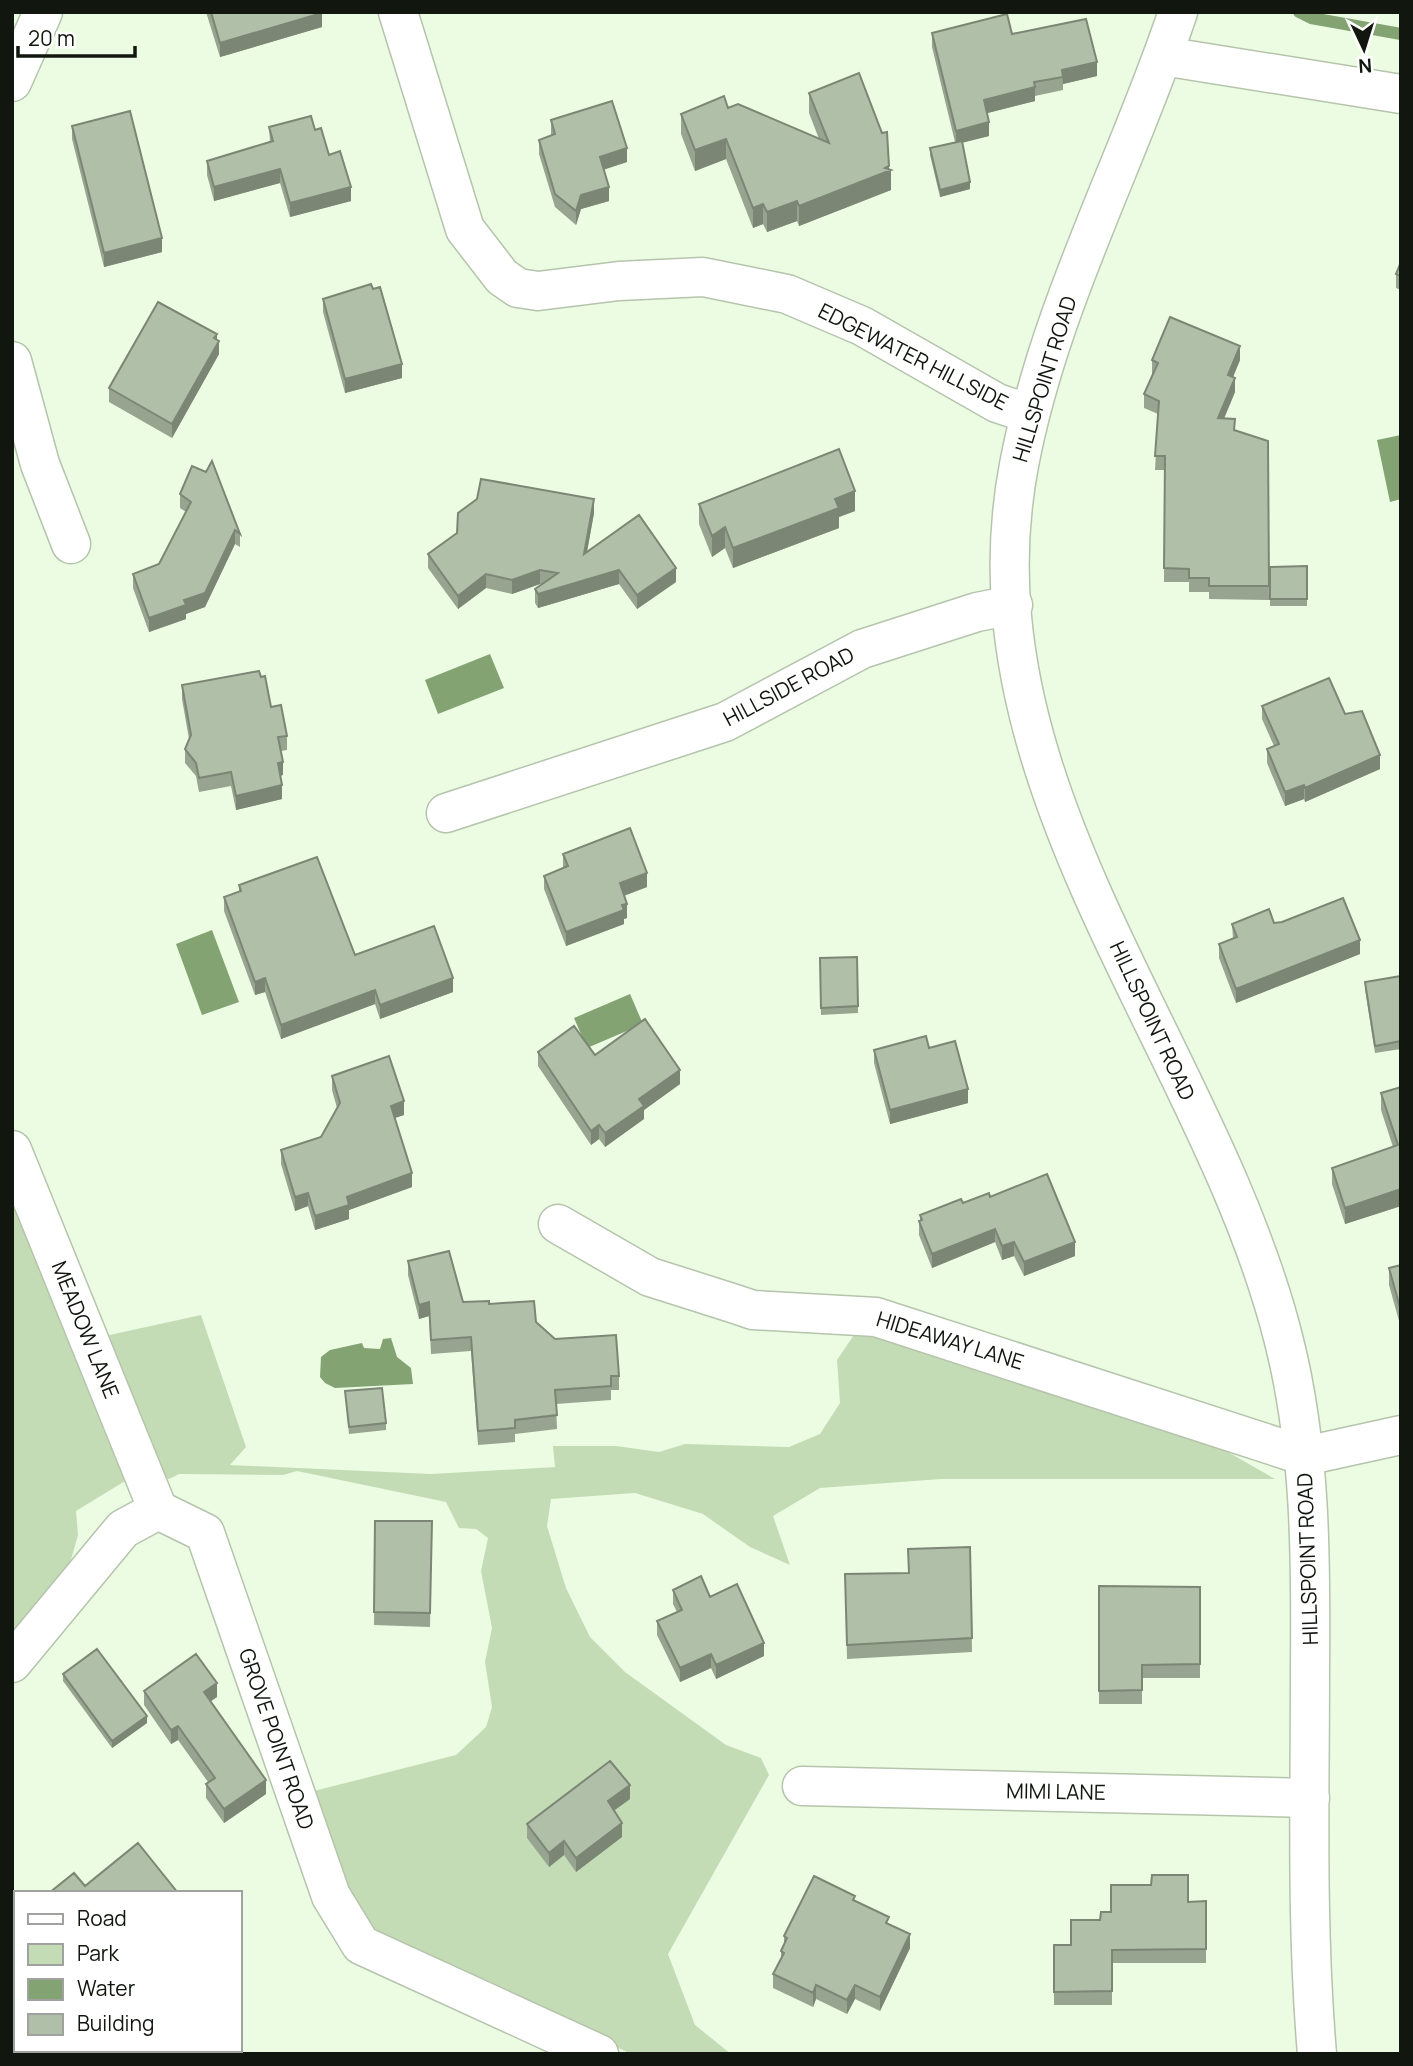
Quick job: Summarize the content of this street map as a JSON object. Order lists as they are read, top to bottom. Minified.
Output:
{"streets":{"street":["EDGEWATER HILLSIDE","HILLSPOINT ROAD","HILLSIDE ROAD","MEADOW LANE","HIDEAWAY LANE","GROVE POINT ROAD","MIMI LANE"]},"crossings":[["EDGEWATER HILLSIDE","HILLSPOINT ROAD"],["HILLSPOINT ROAD","HILLSIDE ROAD"],["HILLSPOINT ROAD","HIDEAWAY LANE"],["HILLSPOINT ROAD","MIMI LANE"],["MEADOW LANE","GROVE POINT ROAD"]],"legend":["Road","Park","Water","Building"],"scale_bar":"20 m","north":"bottom"}
